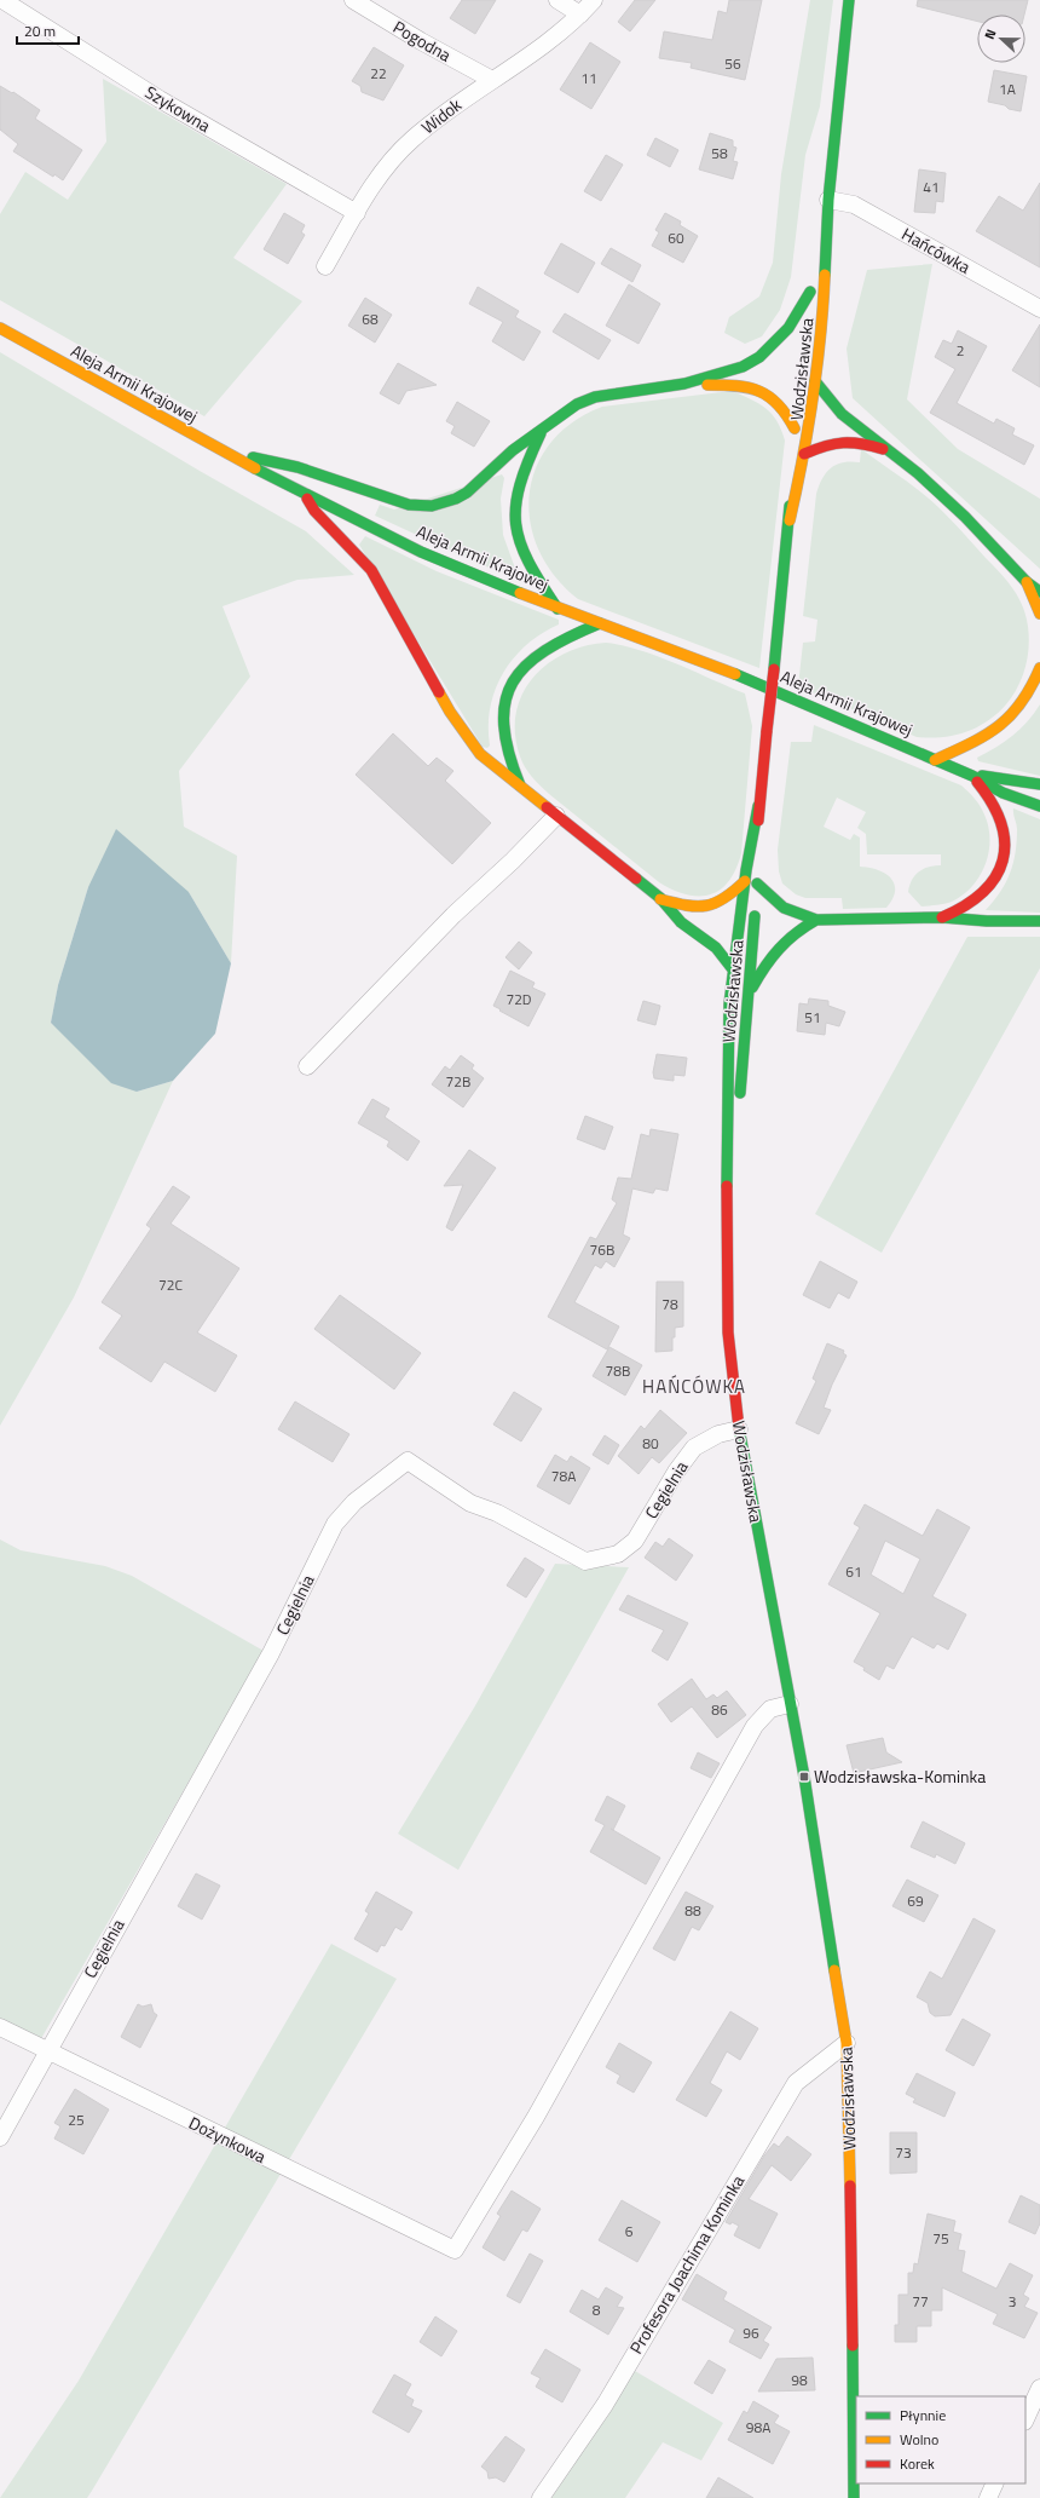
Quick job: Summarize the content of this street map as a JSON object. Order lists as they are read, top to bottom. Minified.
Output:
{"streets":{"main road":["Wodzisławska","Aleja Armii Krajowej"],"street":["Pogodna","Szykowna","Widok","Hańcówka","Cegielnia","Dożynkowa","Profesora Joachima Kominka"]},"crossings":[["Pogodna","Widok"],["Szykowna","Widok"],["Hańcówka","Wodzisławska"],["Wodzisławska","Cegielnia"],["Wodzisławska","Dożynkowa"],["Wodzisławska","Profesora Joachima Kominka"],["Cegielnia","Dożynkowa"]],"districts":["HAŃCÓWKA"],"places":{"transit":["Wodzisławska-Kominka"]},"house_numbers":["56","22","11","1A","58","41","60","68","2","72D","51","72B","76B","72C","78","78B","80","78A","61","86","69","88","25","73","6","75","77","3","8","96","98","98A"],"legend":["Płynnie","Wolno","Korek"],"scale_bar":"20 m","north":"left"}
